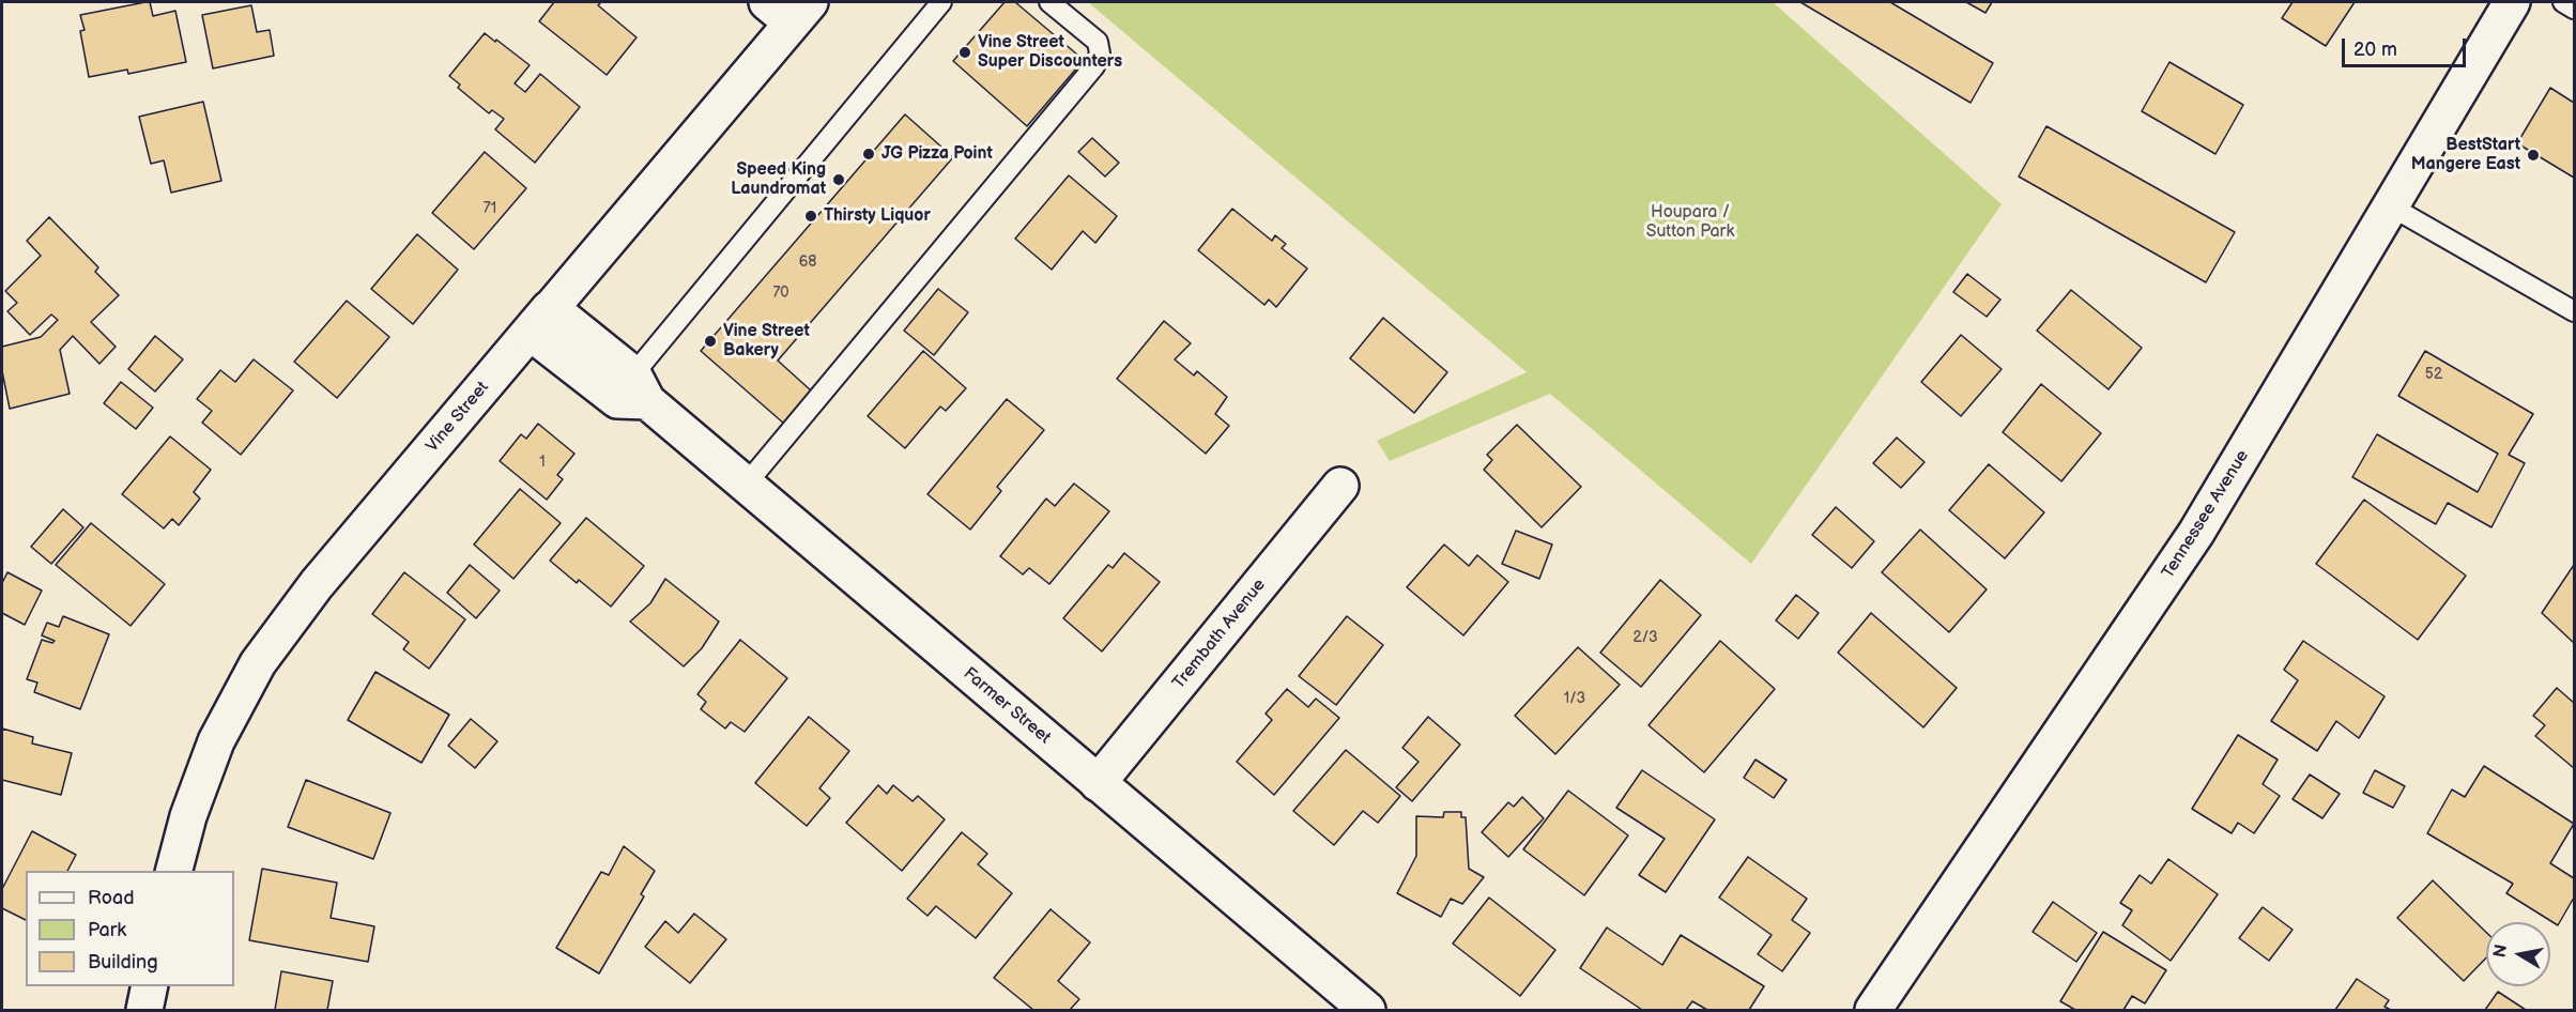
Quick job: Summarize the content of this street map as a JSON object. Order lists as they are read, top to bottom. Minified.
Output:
{"streets":{"street":["Vine Street","Tennessee Avenue","Trembath Avenue","Farmer Street"]},"crossings":[["Trembath Avenue","Farmer Street"]],"parks":["Houpara / Sutton Park"],"places":["Vine Street Super Discounters","JG Pizza Point","BestStart Mangere East","Speed King Laundromat","Thirsty Liquor","Vine Street Bakery"],"house_numbers":["71","68","70","52","1","2/3","1/3"],"legend":["Road","Park","Building"],"scale_bar":"20 m","north":"left"}
